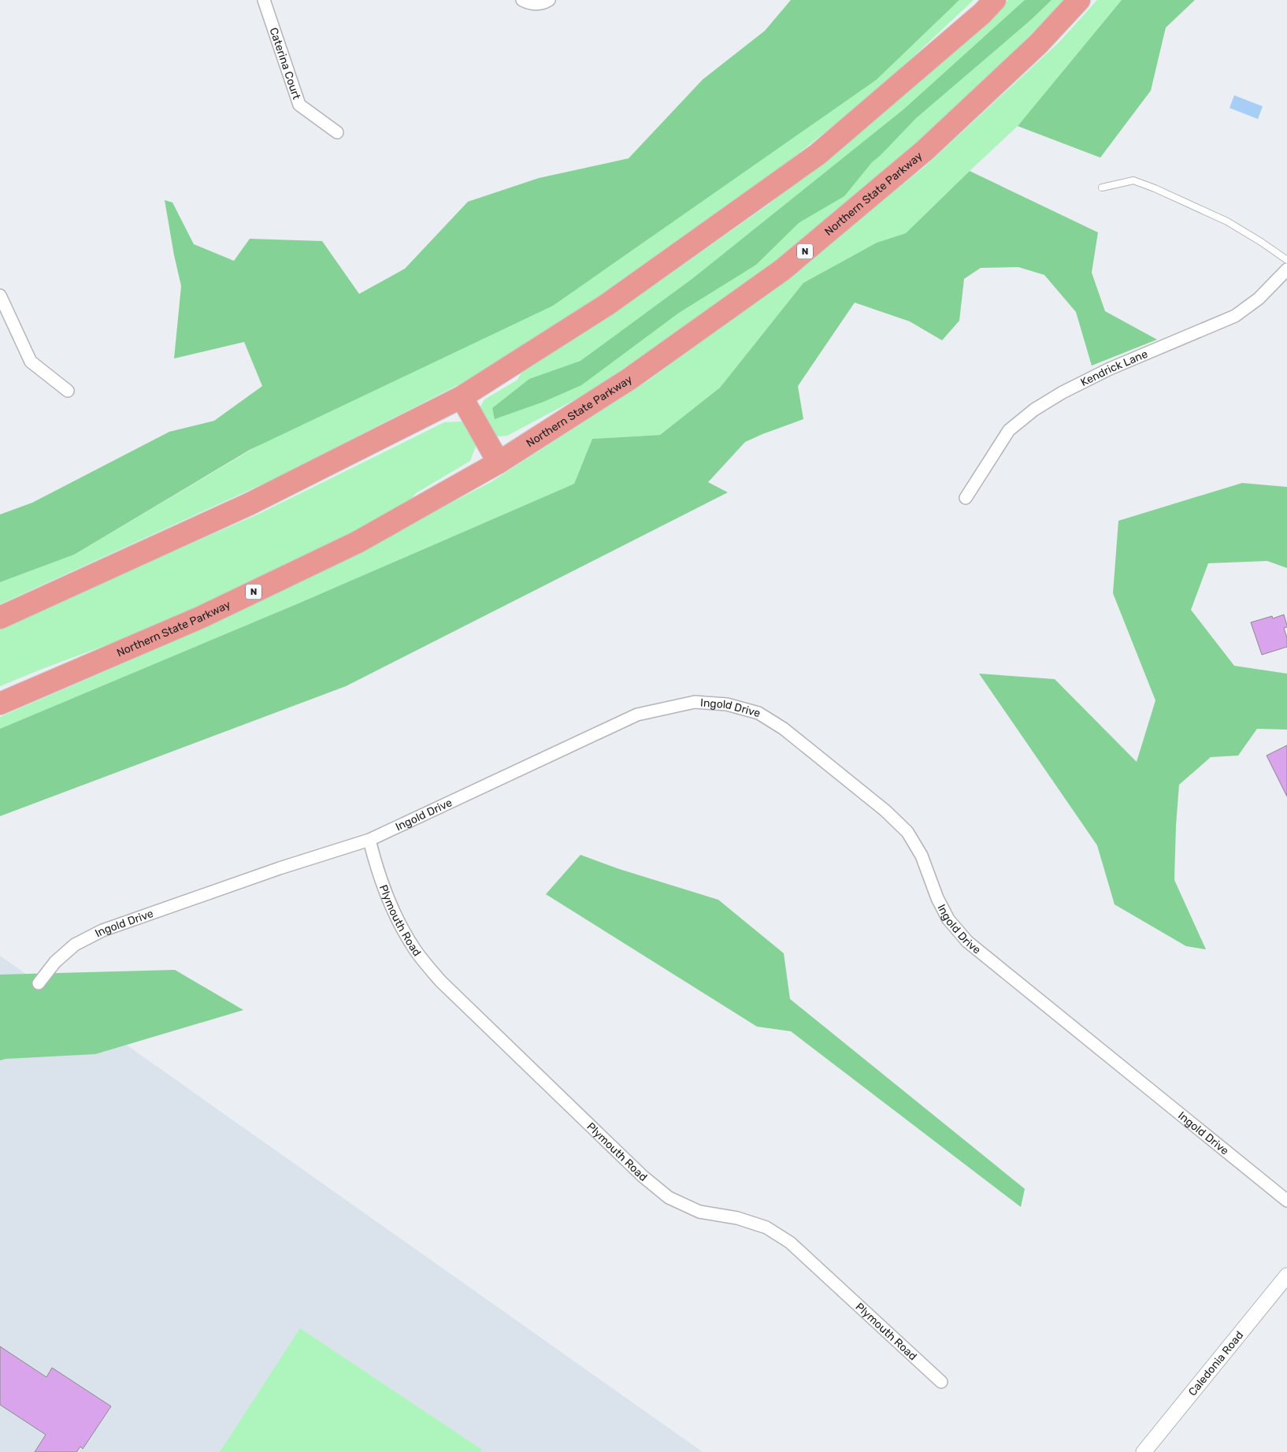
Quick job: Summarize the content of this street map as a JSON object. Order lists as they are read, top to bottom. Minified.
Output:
{"streets":{"highway":["Northern State Parkway","N"],"street":["Caterina Court","Kendrick Lane","Ingold Drive","Plymouth Road","Caledonia Road"]},"crossings":[["Ingold Drive","Plymouth Road"]]}
